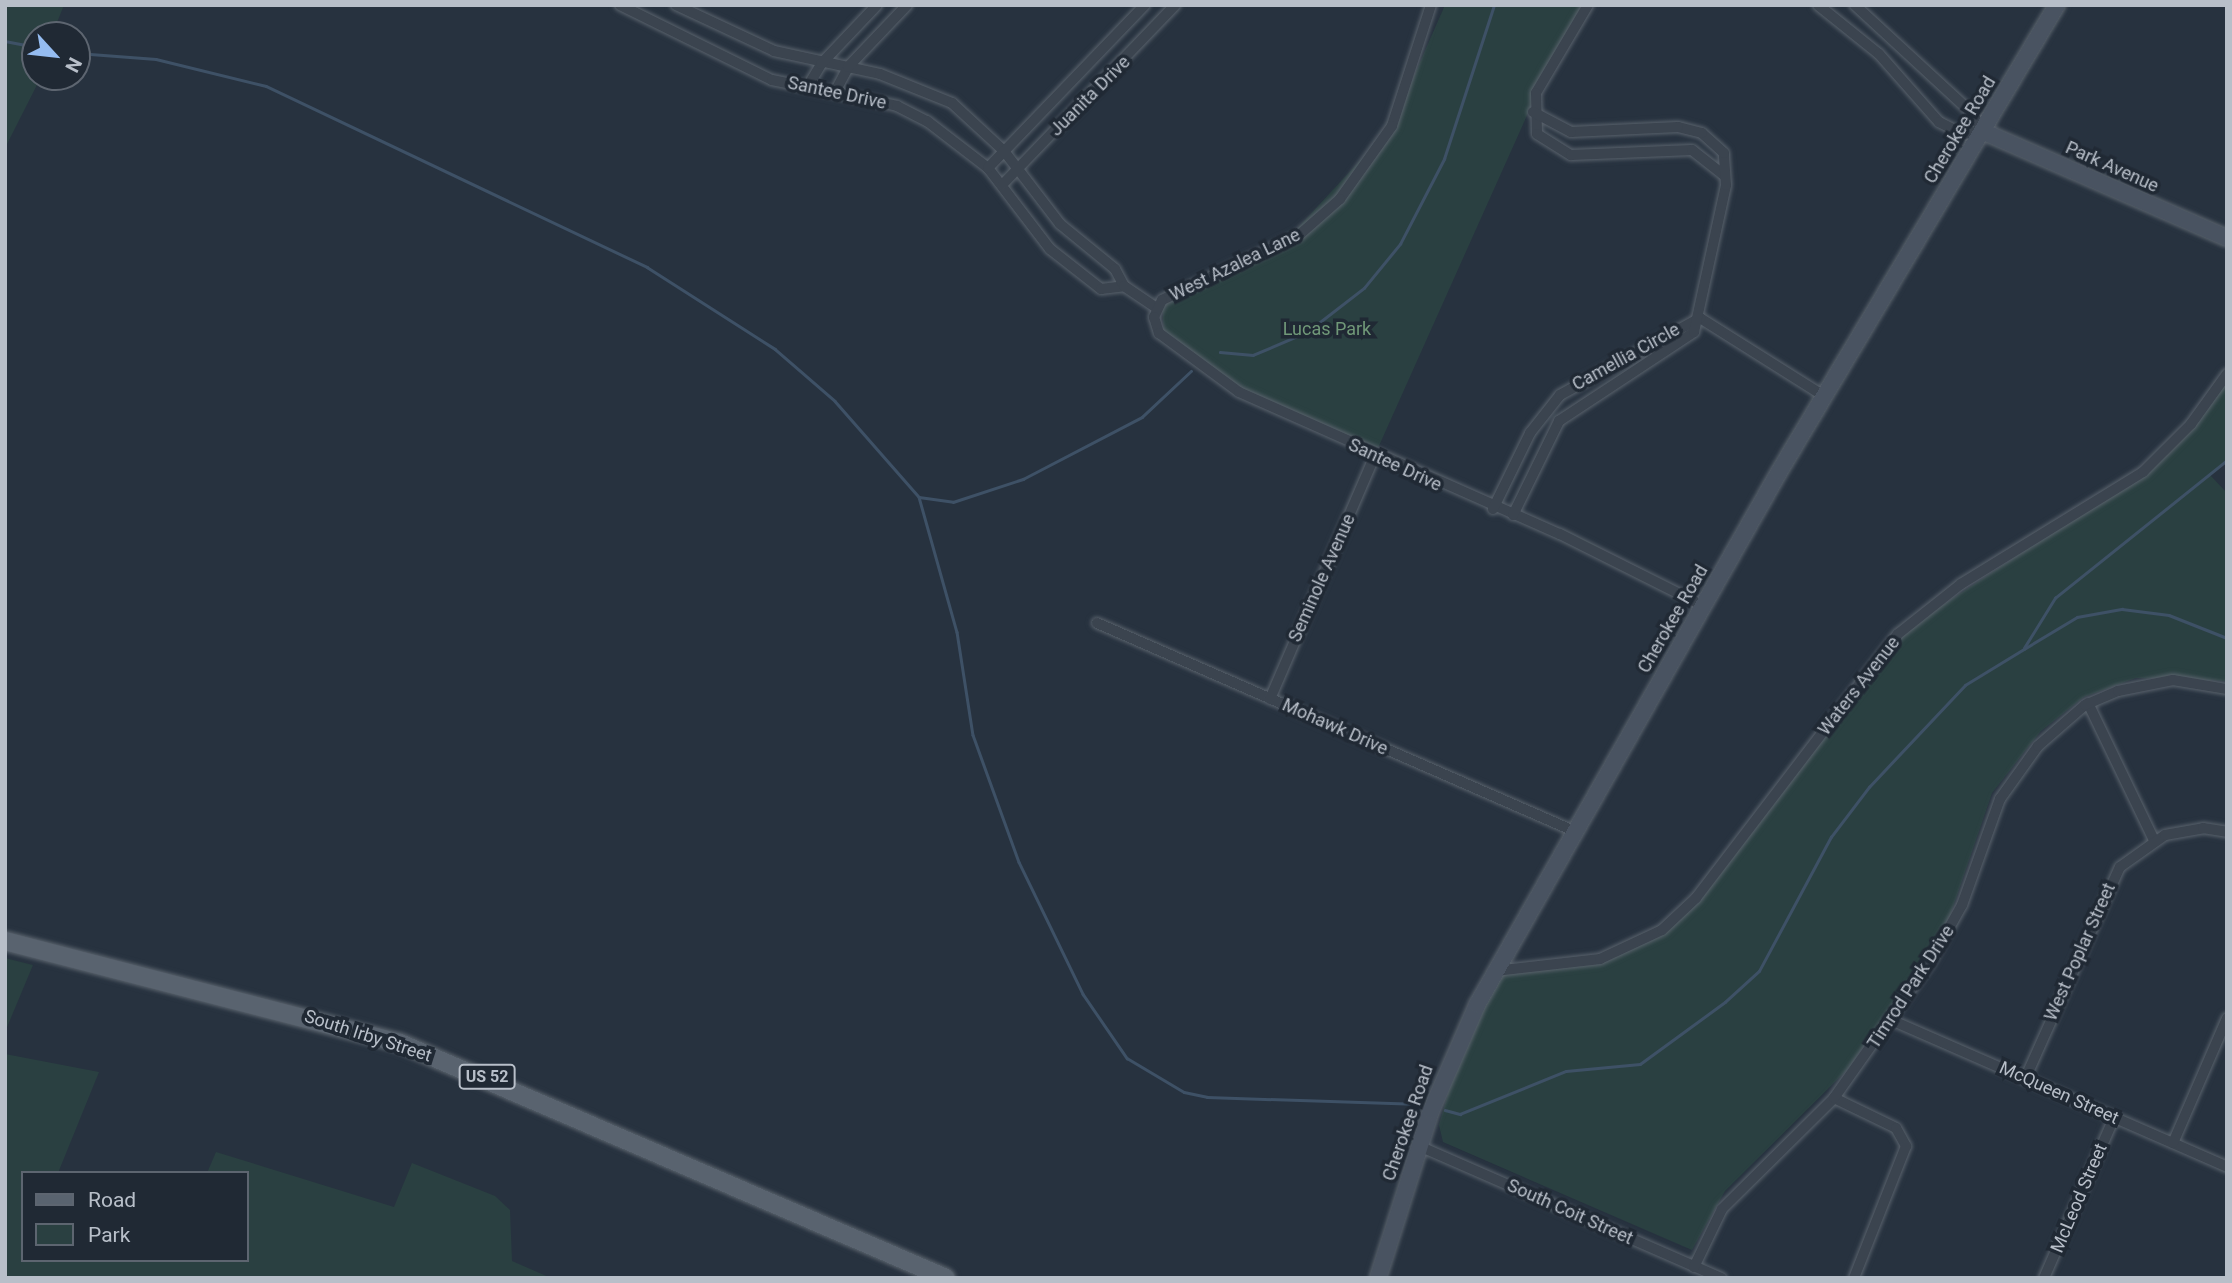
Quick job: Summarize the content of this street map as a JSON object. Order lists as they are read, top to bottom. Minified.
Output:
{"streets":{"main road":["South Irby Street","US 52"],"street":["Santee Drive","Juanita Drive","Cherokee Road","Park Avenue","West Azalea Lane","Camellia Circle","Seminole Avenue","Waters Avenue","Mohawk Drive","West Poplar Street","Timrod Park Drive","McQueen Street","McLeod Street","South Coit Street"]},"crossings":[["Santee Drive","Juanita Drive"],["Santee Drive","Cherokee Road"],["Santee Drive","West Azalea Lane"],["Santee Drive","Camellia Circle"],["Santee Drive","Seminole Avenue"],["Cherokee Road","Park Avenue"],["Cherokee Road","Waters Avenue"],["Cherokee Road","Mohawk Drive"],["Cherokee Road","South Coit Street"],["Seminole Avenue","Mohawk Drive"],["West Poplar Street","McQueen Street"],["Timrod Park Drive","McQueen Street"],["Timrod Park Drive","South Coit Street"],["McQueen Street","McLeod Street"]],"parks":["Lucas Park"],"legend":["Road","Park"],"north":"bottom right"}
